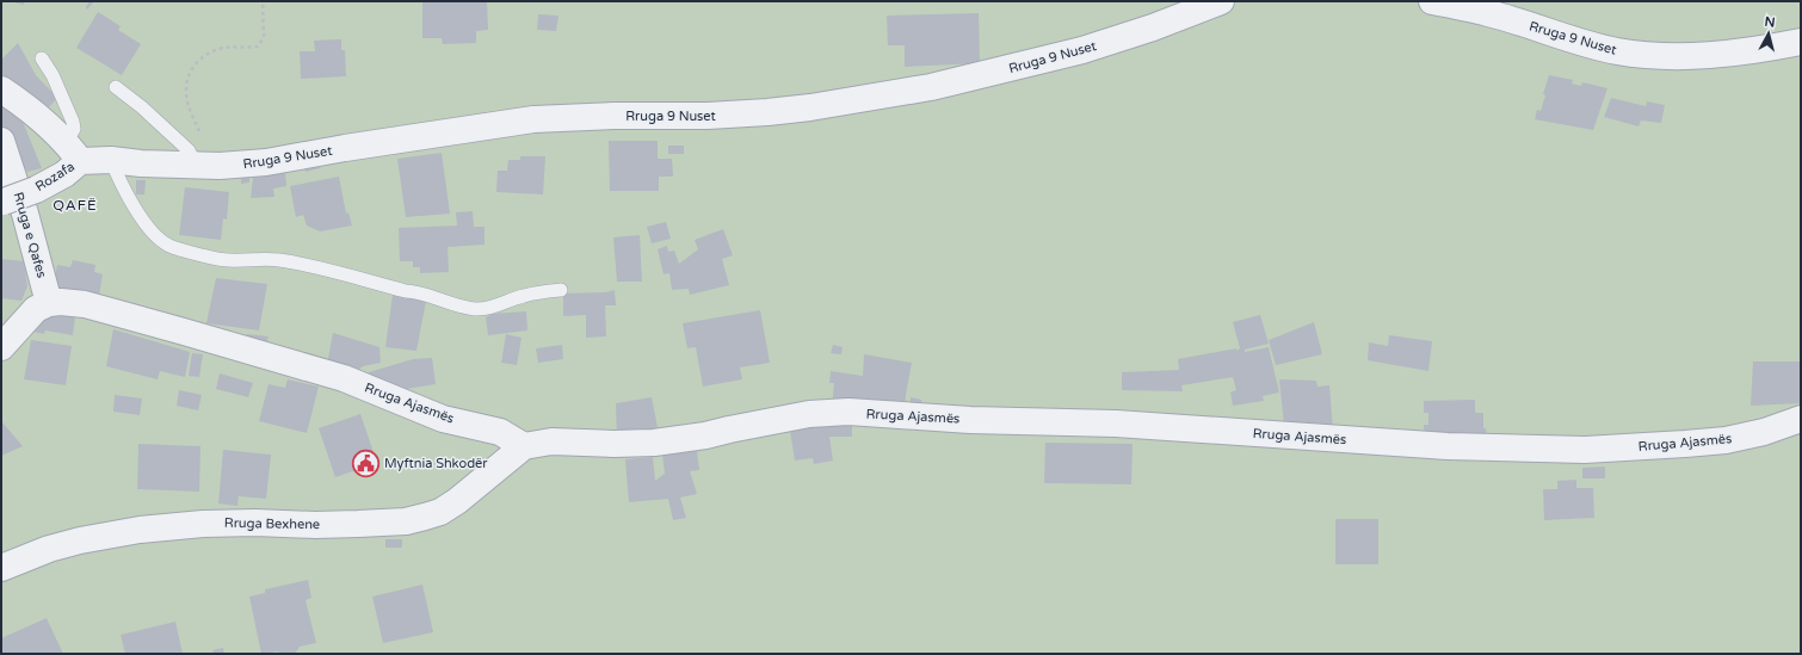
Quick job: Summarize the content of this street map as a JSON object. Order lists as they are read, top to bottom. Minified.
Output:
{"streets":{"street":["Rruga 9 Nuset","Rozafa","Rruga e Qafes","Rruga Ajasmës","Rruga Bexhene"]},"crossings":[["Rruga 9 Nuset","Rozafa"],["Rruga e Qafes","Rruga Ajasmës"],["Rruga Ajasmës","Rruga Bexhene"]],"districts":["QAFË"],"places":{"public building":["Myftnia Shkodër"]},"north":"top"}
